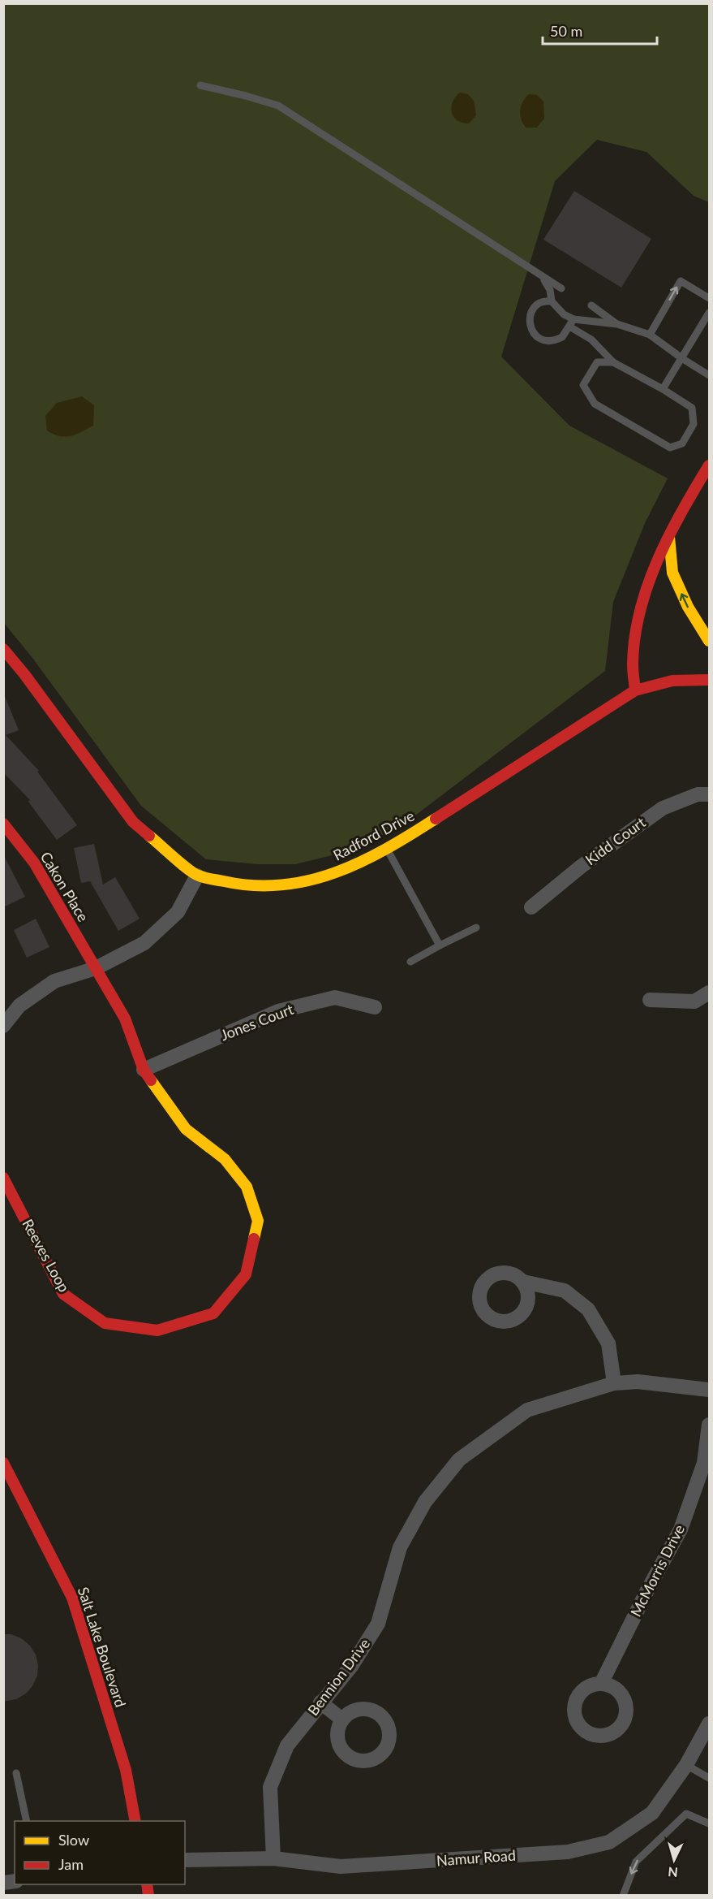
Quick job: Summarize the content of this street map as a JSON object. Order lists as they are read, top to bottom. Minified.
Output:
{"streets":{"street":["Radford Drive","Kidd Court","Cakon Place","Jones Court","Reeves Loop","McMorris Drive","Salt Lake Boulevard","Bennion Drive","Namur Road"]},"crossings":[["Cakon Place","Reeves Loop"],["Jones Court","Reeves Loop"],["Bennion Drive","Namur Road"]],"legend":["Slow","Jam"],"scale_bar":"50 m","north":"bottom"}
